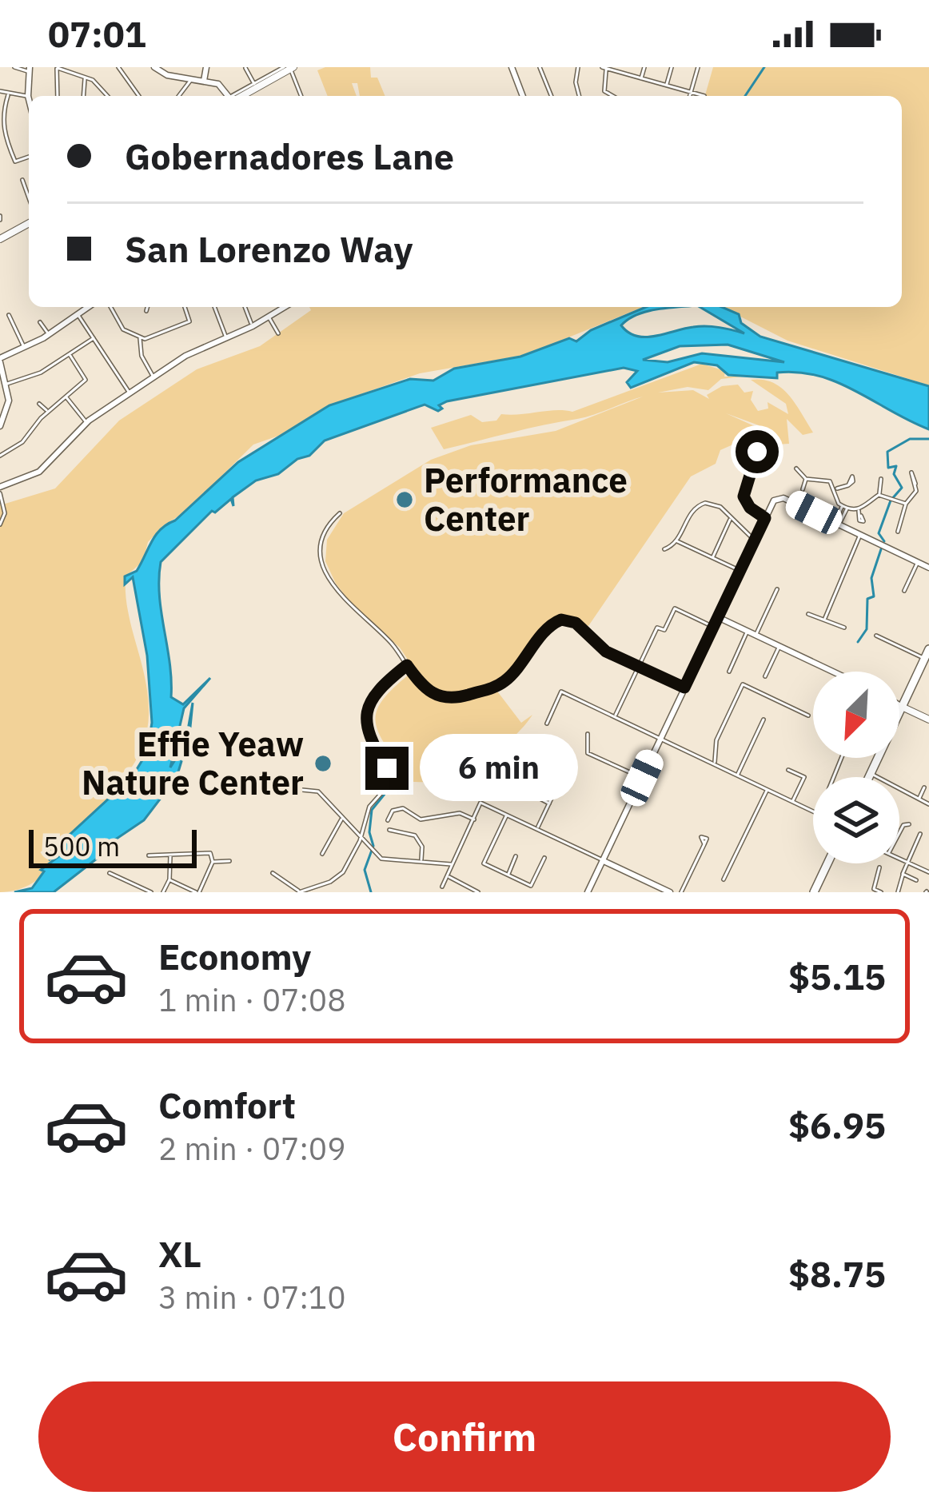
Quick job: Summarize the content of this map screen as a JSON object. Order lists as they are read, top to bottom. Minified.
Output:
{"places":["Performance Center","Effie Yeaw Nature Center"],"scale_bar":"500 m","north":"bottom left","page":{"status":"07:01","banner":["Gobernadores Lane","San Lorenzo Way"],"bubble":"6 min","scale":"500 m","list":[{"name":"Economy","note":"1 min · 07:08","value":"$5.15"},{"name":"Comfort","note":"2 min · 07:09","value":"$6.95"},{"name":"XL","note":"3 min · 07:10","value":"$8.75"}],"buttons":"Confirm"}}
